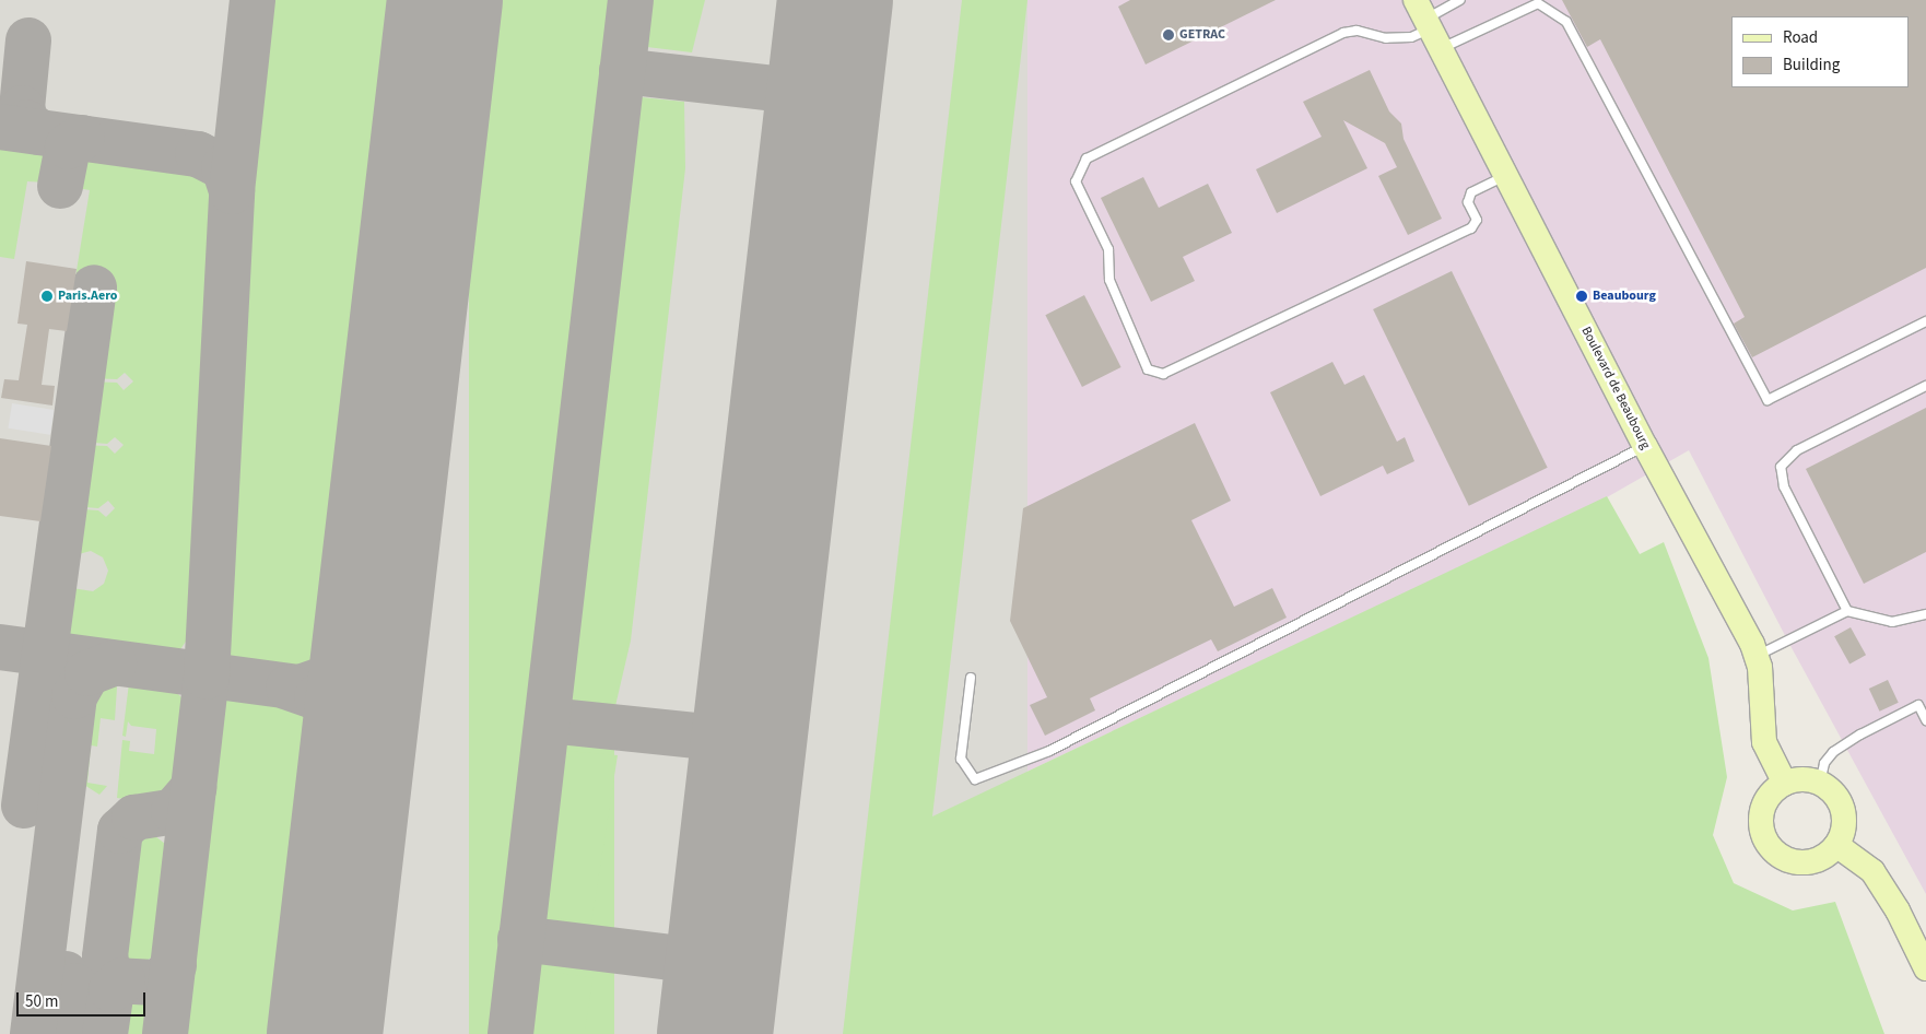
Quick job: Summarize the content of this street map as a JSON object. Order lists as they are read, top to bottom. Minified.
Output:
{"streets":{"main road":["Boulevard de Beaubourg"]},"places":["GETRAC","Paris.Aero","Beaubourg"],"legend":["Road","Building"],"scale_bar":"50 m"}
